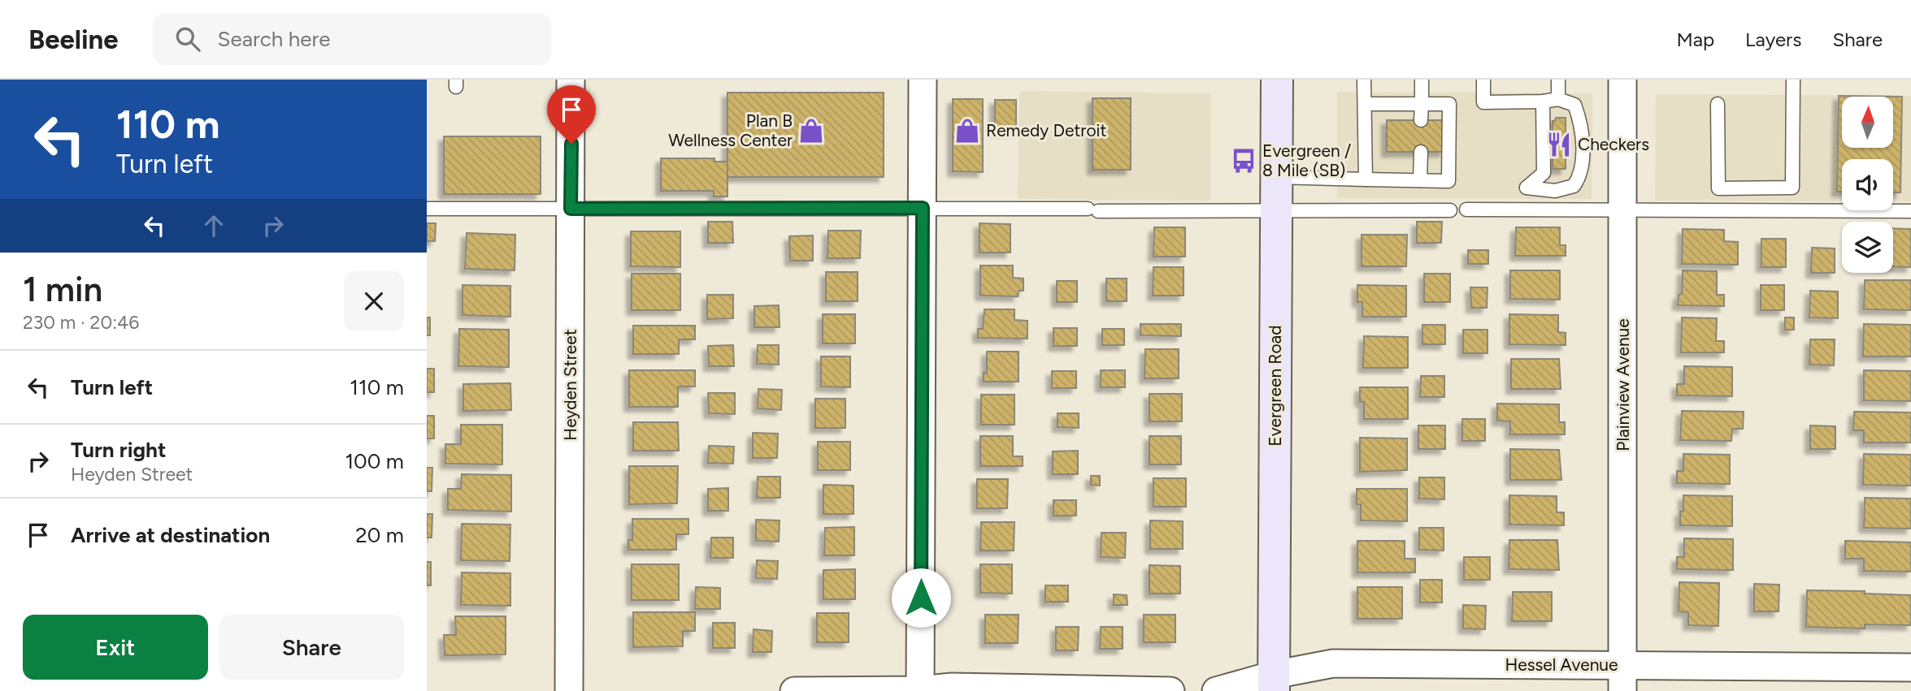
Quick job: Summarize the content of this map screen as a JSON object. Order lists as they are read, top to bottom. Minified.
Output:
{"streets":{"street":["Heyden Street","Plainview Avenue","Evergreen Road","Hessel Avenue"]},"crossings":[["Plainview Avenue","Hessel Avenue"],["Evergreen Road","Hessel Avenue"]],"places":{"shop":["Plan B Wellness Center","Remedy Detroit"],"restaurant":["Checkers"],"bus stop":["Evergreen / 8 Mile (SB)"]},"north":"top","page":{"header":"Beeline","search":"Search here","nav":["Map","Layers","Share"],"turn":["110 m","Turn left"],"heading":["1 min","230 m · 20:46"],"list":[{"name":"Turn left","value":"110 m"},{"name":"Turn right","note":"Heyden Street","value":"100 m"},{"name":"Arrive at destination","value":"20 m"}],"buttons":["Exit","Share"]}}
